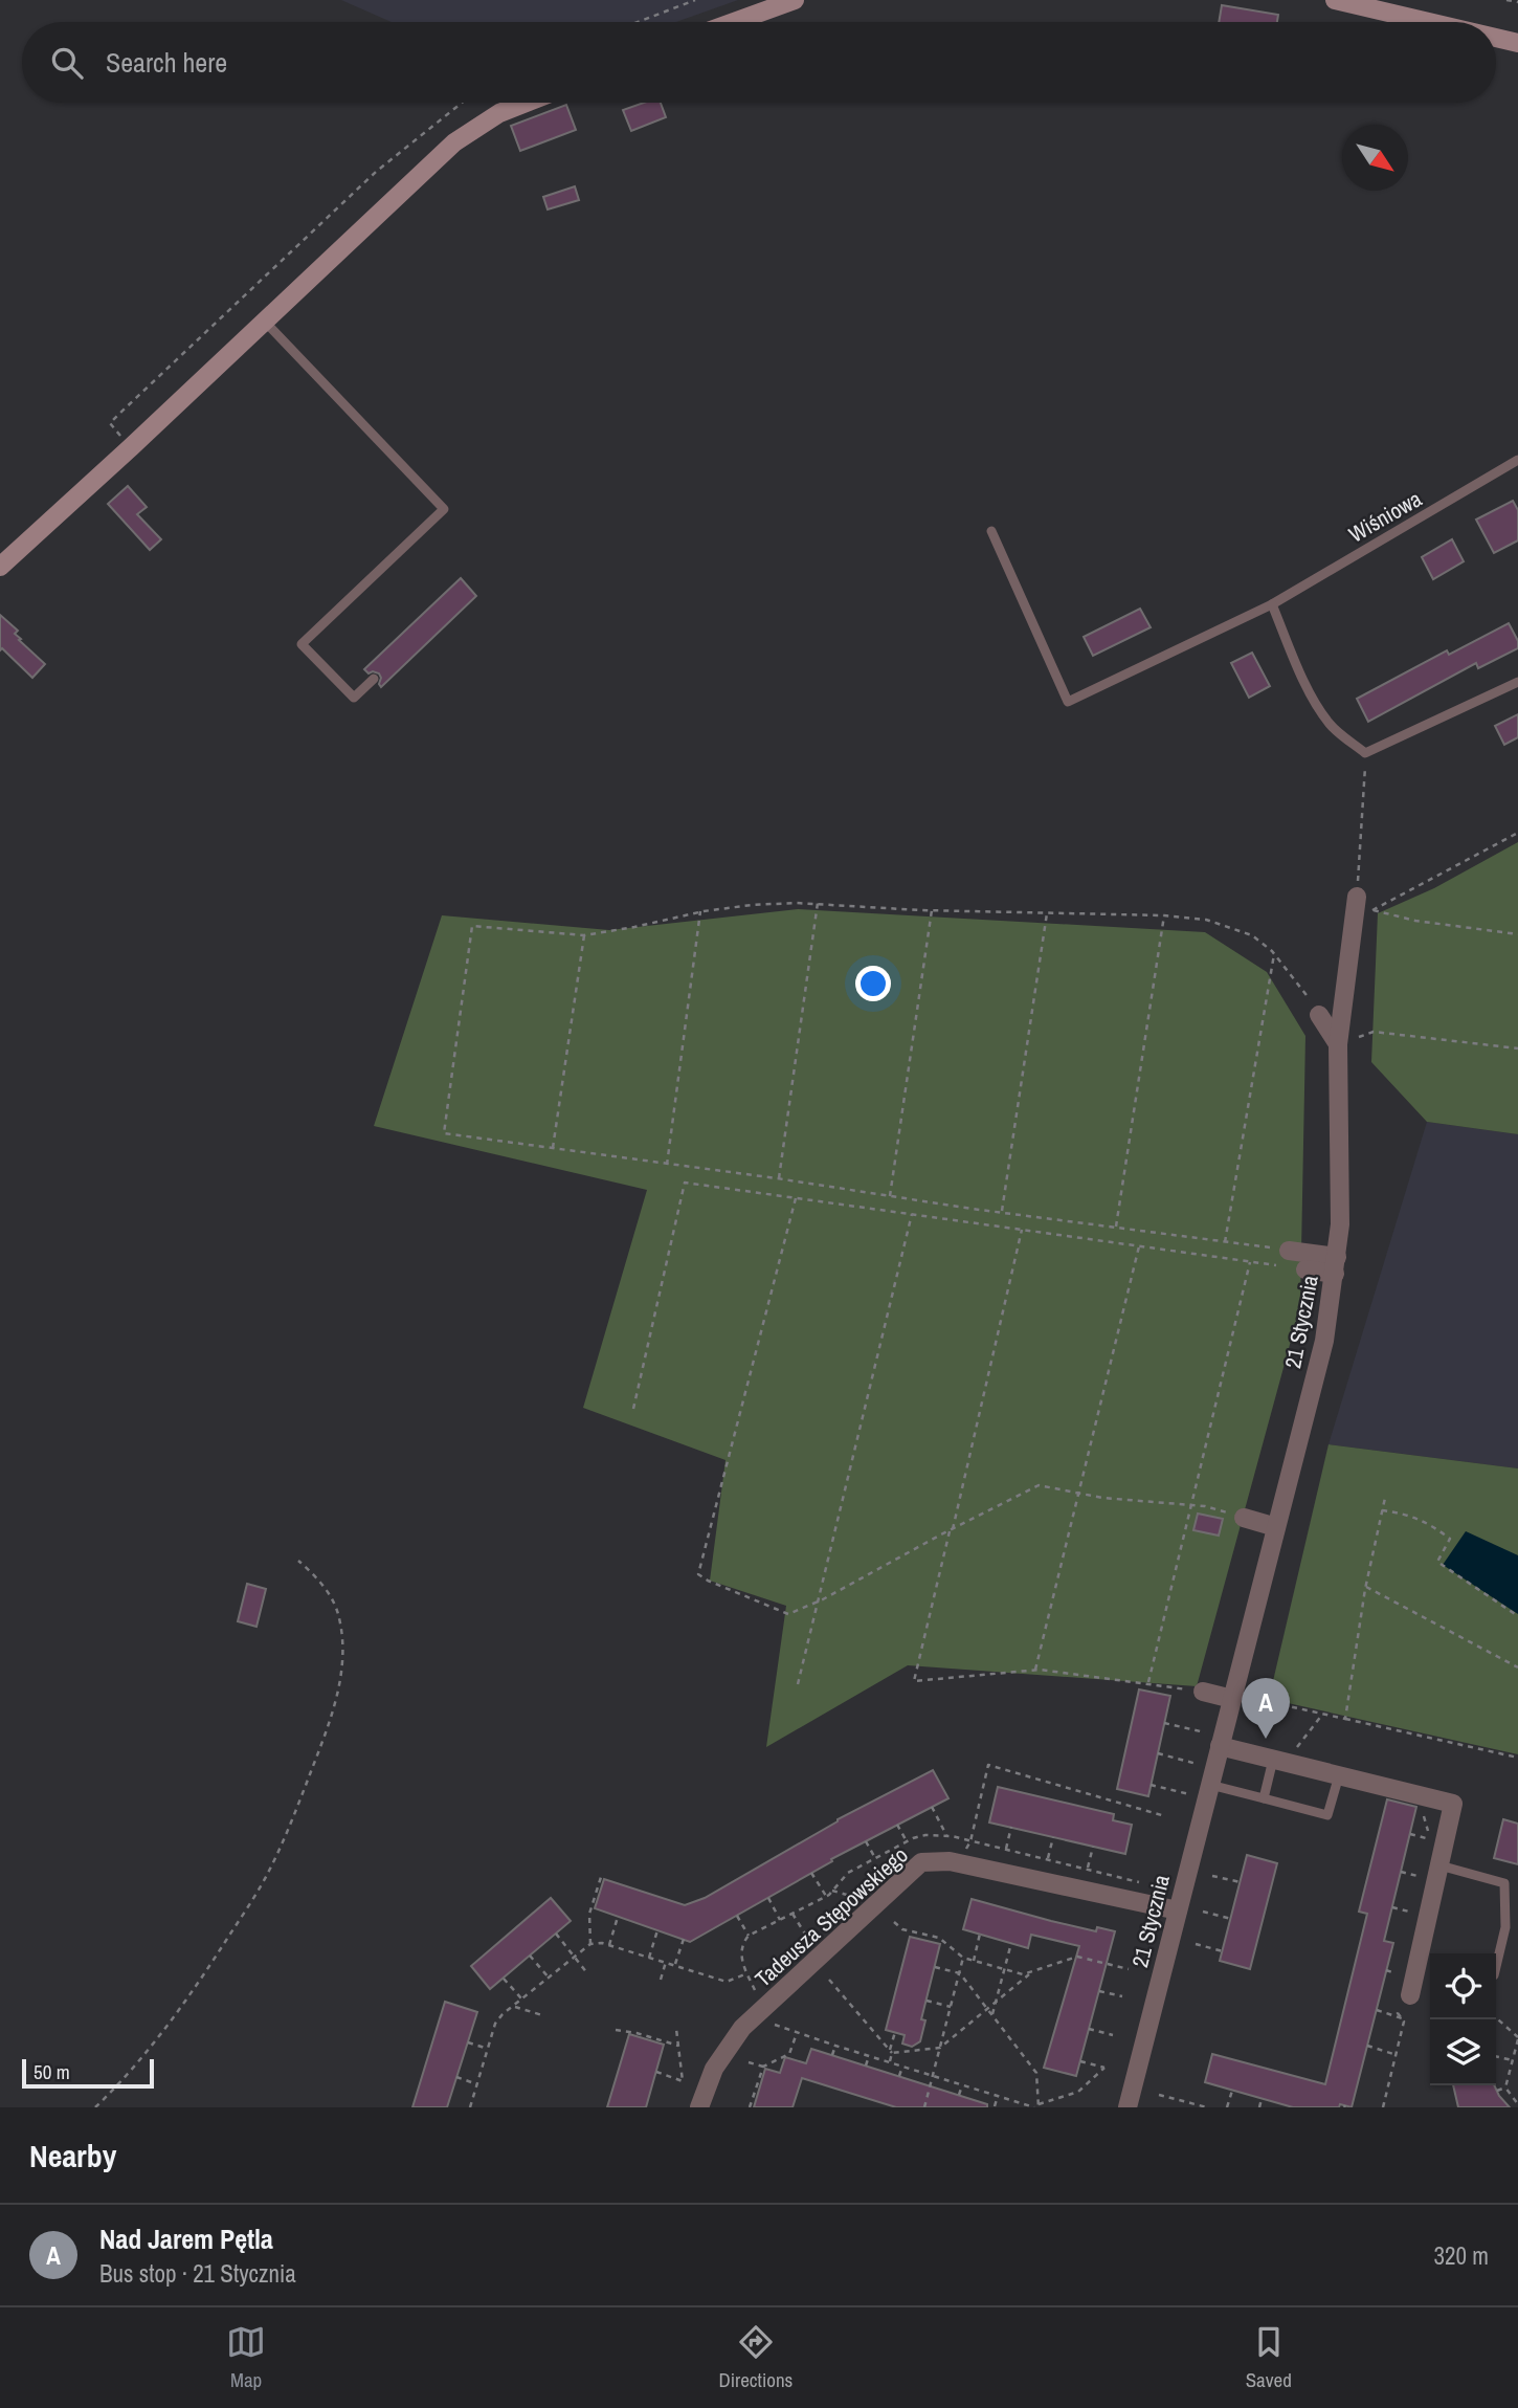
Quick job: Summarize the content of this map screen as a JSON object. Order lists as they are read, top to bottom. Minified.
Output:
{"streets":{"street":["21 Stycznia","Tadeusza Stępowskiego"],"lane":["Wiśniowa"]},"crossings":[["21 Stycznia","Tadeusza Stępowskiego"]],"scale_bar":"50 m","north":"bottom right","page":{"search":"Search here","pins":"A","scale":"50 m","heading":"Nearby","list":[{"mark":"A","name":"Nad Jarem Pętla","note":"Bus stop · 21 Stycznia","value":"320 m"}],"nav":["Map","Directions","Saved"]}}
